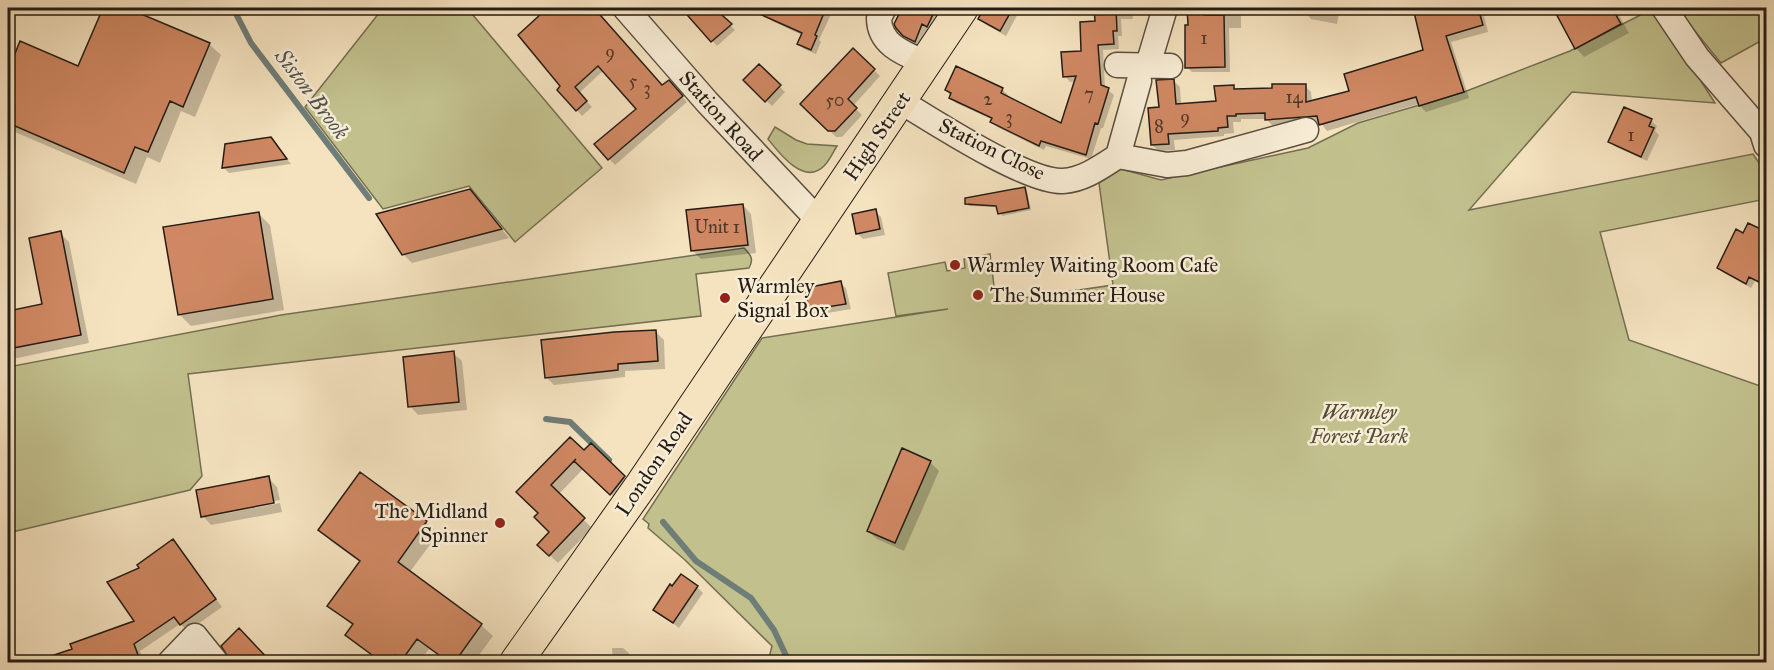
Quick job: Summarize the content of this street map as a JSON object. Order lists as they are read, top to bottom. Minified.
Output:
{"streets":{"main road":["High Street","London Road"],"street":["Station Road","Station Close"]},"crossings":[["Station Road","High Street"],["High Street","Station Close"],["High Street","London Road"]],"water":["Siston Brook"],"parks":["Warmley Forest Park"],"places":["Warmley Waiting Room Cafe","The Summer House","Warmley Signal Box","The Midland Spinner"],"house_numbers":["1","9","5","3","7","14","2","50","3","9","8","1","Unit 1"]}
